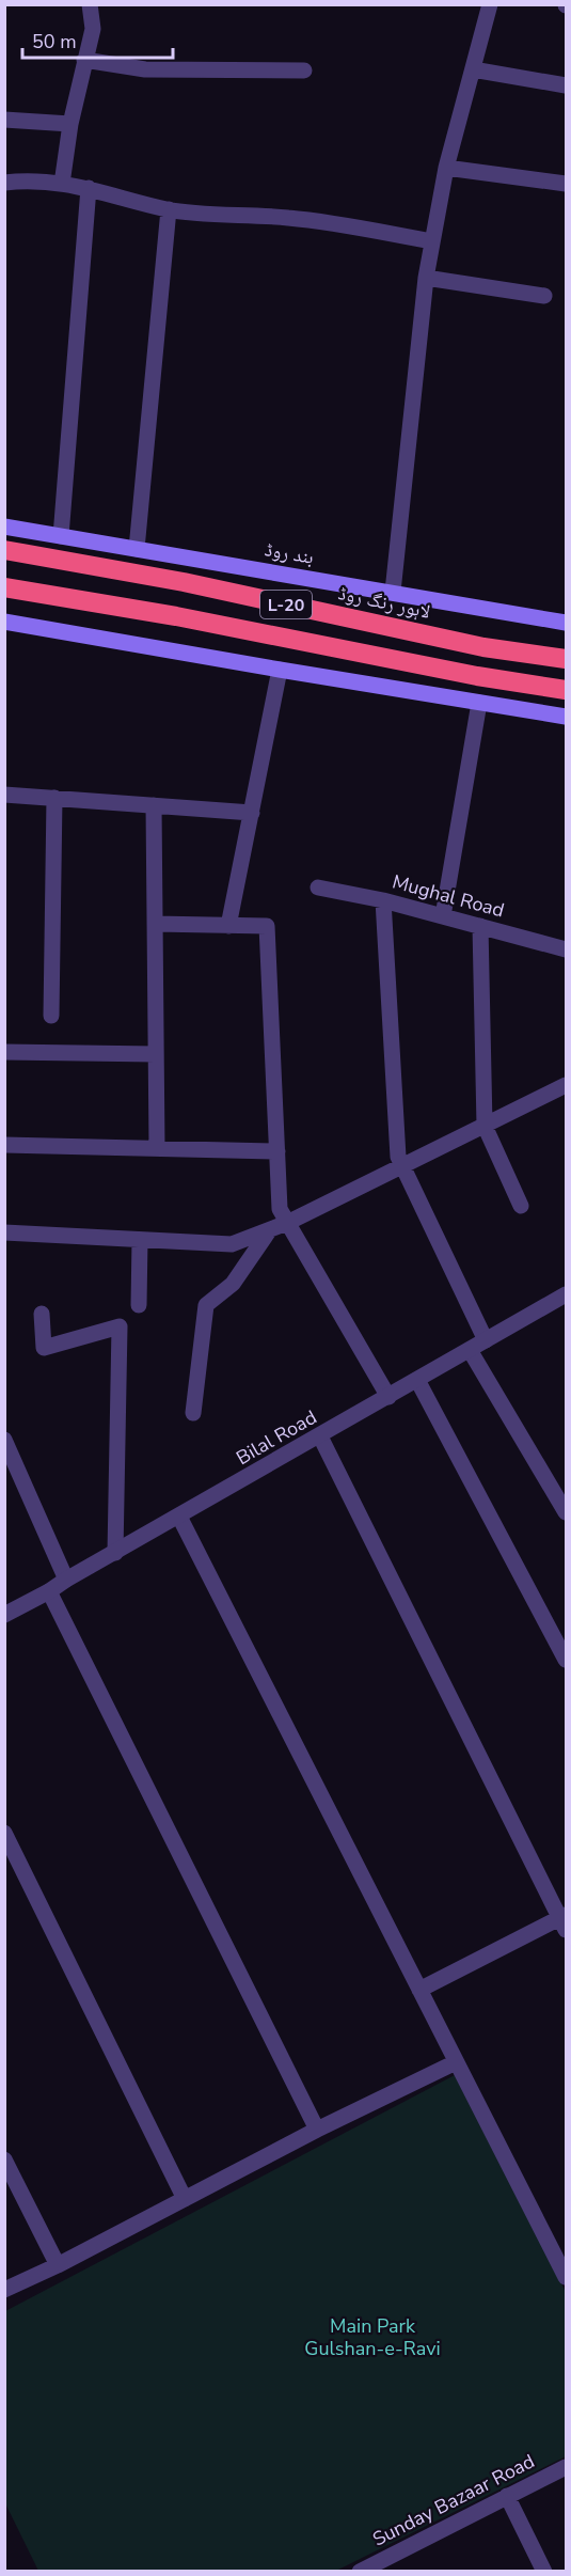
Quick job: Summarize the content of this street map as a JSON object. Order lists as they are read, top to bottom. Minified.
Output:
{"streets":{"highway":["لاہور رنگ روڈ","L-20"],"main road":["بند روڈ"],"street":["Mughal Road","Bilal Road","Sunday Bazaar Road"]},"parks":["Main Park Gulshan-e-Ravi"],"scale_bar":"50 m"}
